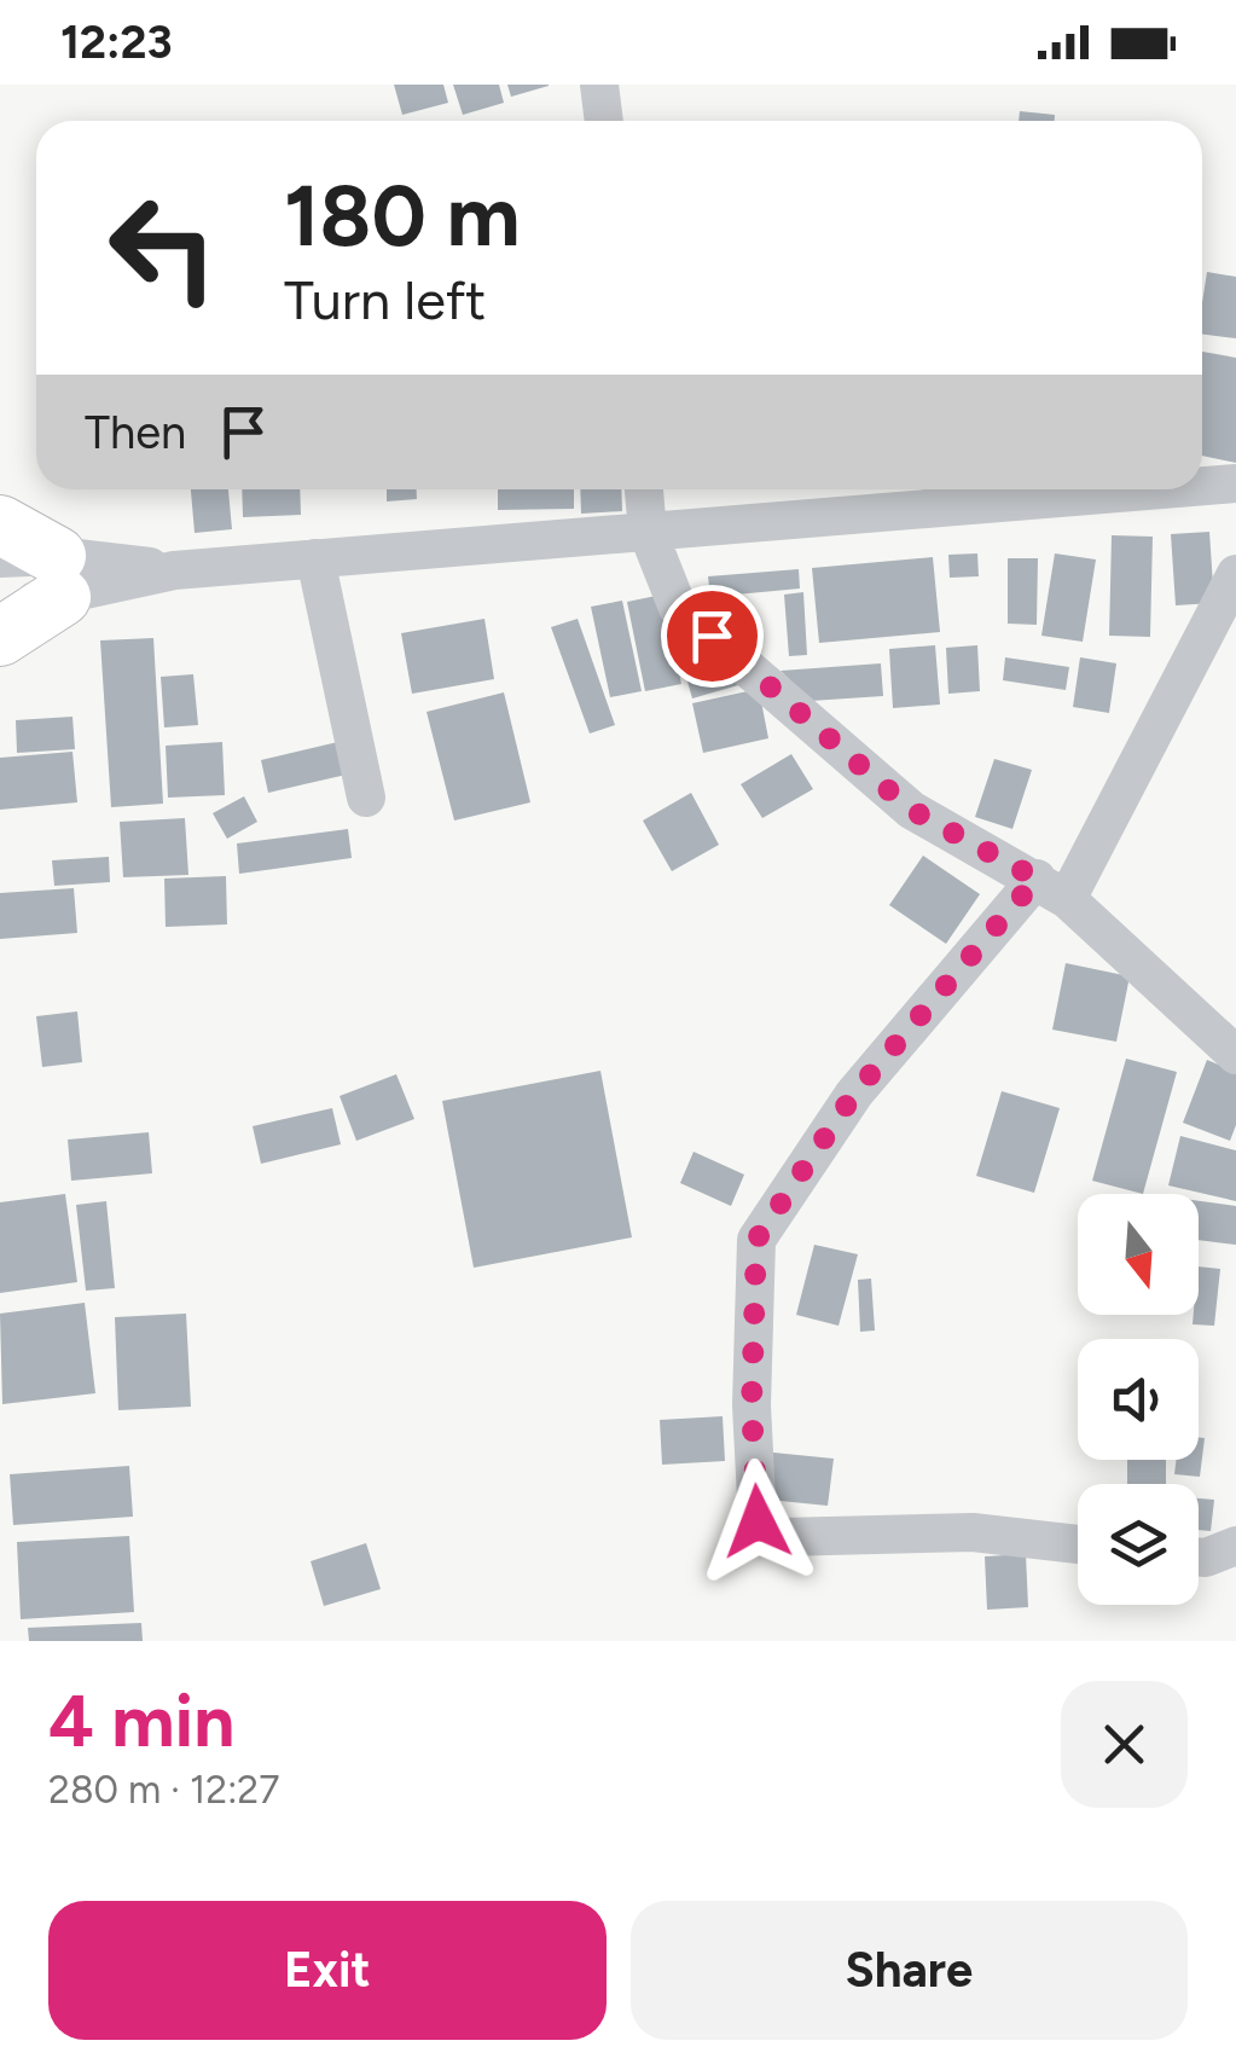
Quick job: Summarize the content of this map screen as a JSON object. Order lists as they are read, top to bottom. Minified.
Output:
{"north":"bottom","page":{"status":"12:23","turn":["180 m","Turn left"],"then":"Then","heading":["4 min","280 m · 12:27"],"buttons":["Exit","Share"]}}
